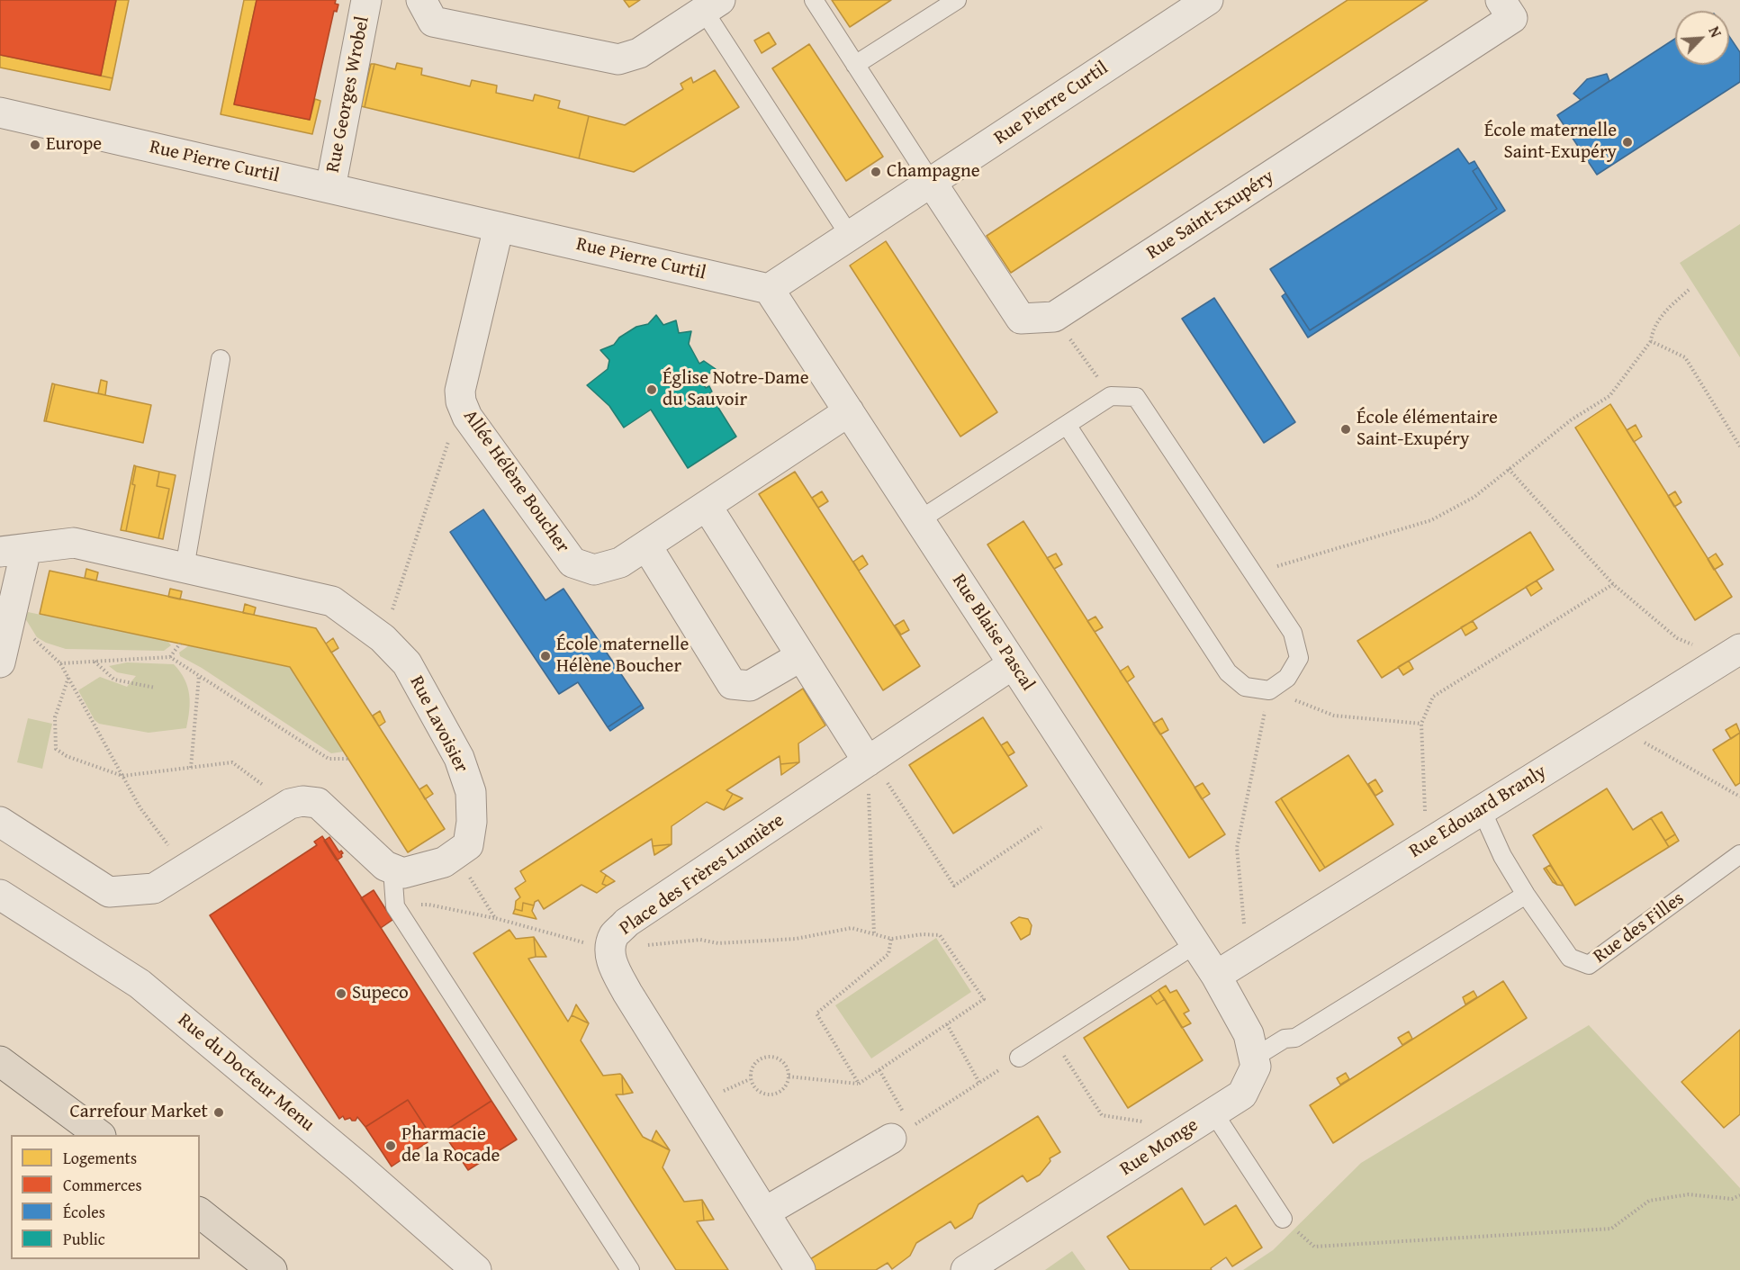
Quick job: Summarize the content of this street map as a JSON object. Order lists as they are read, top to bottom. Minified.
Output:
{"streets":{"street":["Rue Georges Wrobel","Rue Pierre Curtil","Rue Saint-Exupéry","Allée Hélène Boucher","Rue Blaise Pascal","Rue Lavoisier","Rue Edouard Branly","Place des Frères Lumière","Rue du Docteur Menu","Rue Monge"],"lane":["Rue des Filles"]},"crossings":[["Rue Georges Wrobel","Rue Pierre Curtil"],["Rue Pierre Curtil","Allée Hélène Boucher"],["Rue Pierre Curtil","Rue Blaise Pascal"],["Allée Hélène Boucher","Rue Blaise Pascal"],["Rue Blaise Pascal","Rue Edouard Branly"],["Rue Blaise Pascal","Place des Frères Lumière"],["Rue Blaise Pascal","Rue Monge"],["Rue Edouard Branly","Rue des Filles"],["Rue Edouard Branly","Rue Monge"]],"places":["École maternelle Saint-Exupéry","Europe","Champagne","Église Notre-Dame du Sauvoir","École élémentaire Saint-Exupéry","École maternelle Hélène Boucher","Supeco","Carrefour Market","Pharmacie de la Rocade"],"legend":["Logements","Commerces","Écoles","Public"],"north":"top right"}
